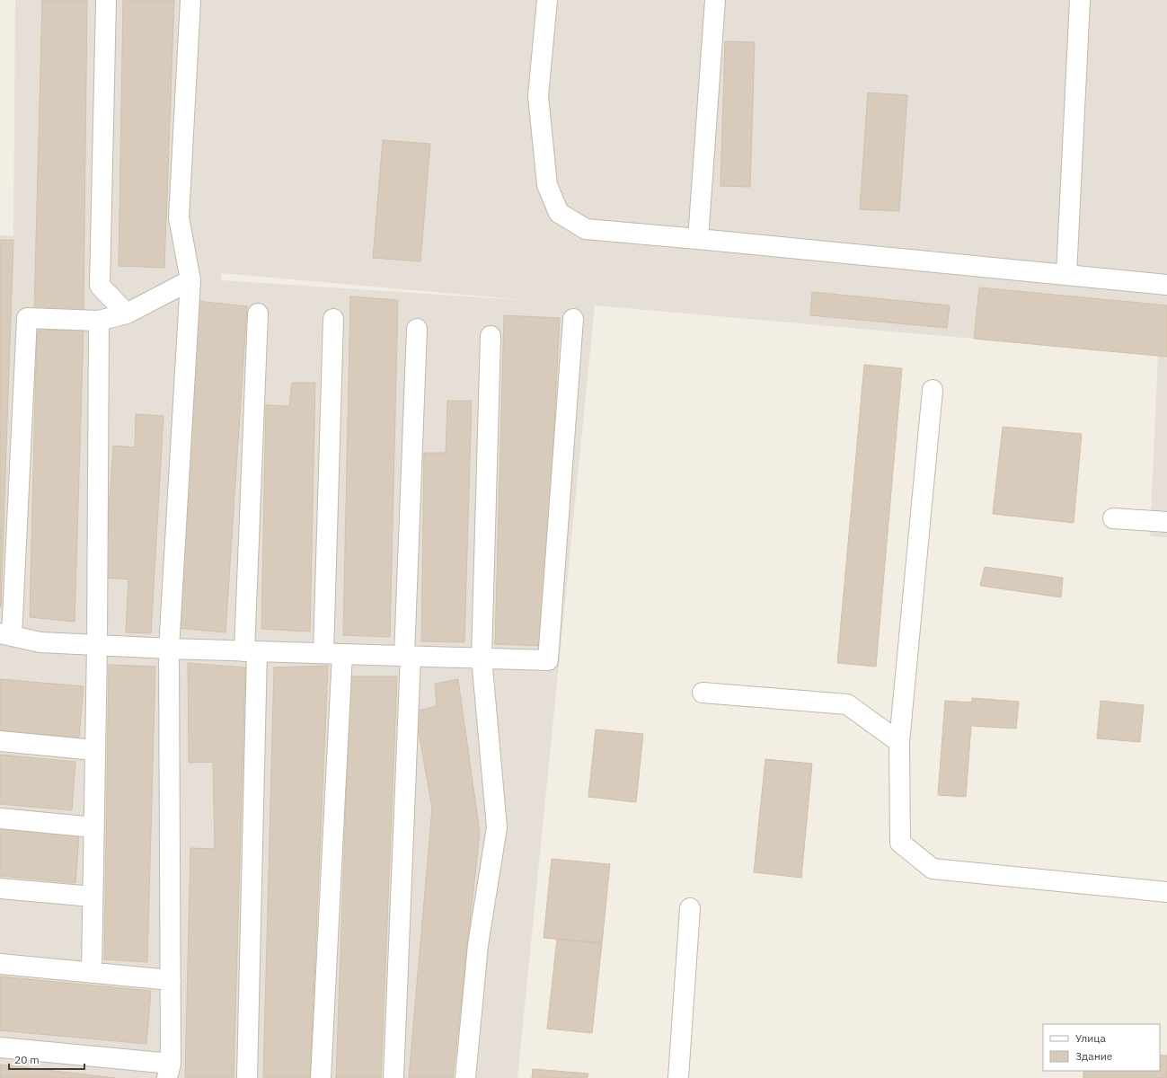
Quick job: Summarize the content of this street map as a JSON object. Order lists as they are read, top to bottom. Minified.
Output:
{"legend":["Улица","Здание"],"scale_bar":"20 m"}
